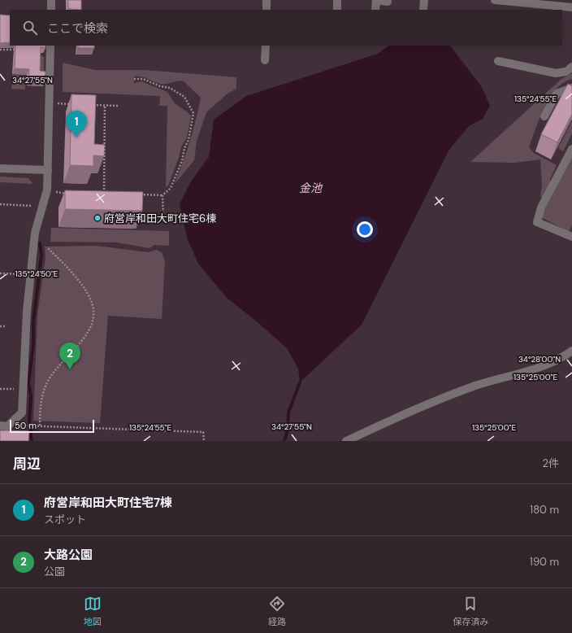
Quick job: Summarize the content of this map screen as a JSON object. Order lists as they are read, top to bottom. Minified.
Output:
{"water":["金池"],"places":["府営岸和田大町住宅6棟"],"scale_bar":"50 m","page":{"search":"ここで検索","pins":["1","2"],"scale":"50 m","heading":["周辺","2件"],"list":[{"mark":"1","name":"府営岸和田大町住宅7棟","note":"スポット","value":"180 m"},{"mark":"2","name":"大路公園","note":"公園","value":"190 m"}],"nav":["地図","経路","保存済み"]},"coordinates":["34°27'55\"N","135°24'55\"E","135°24'50\"E","34°28'00\"N","135°25'00\"E"]}
